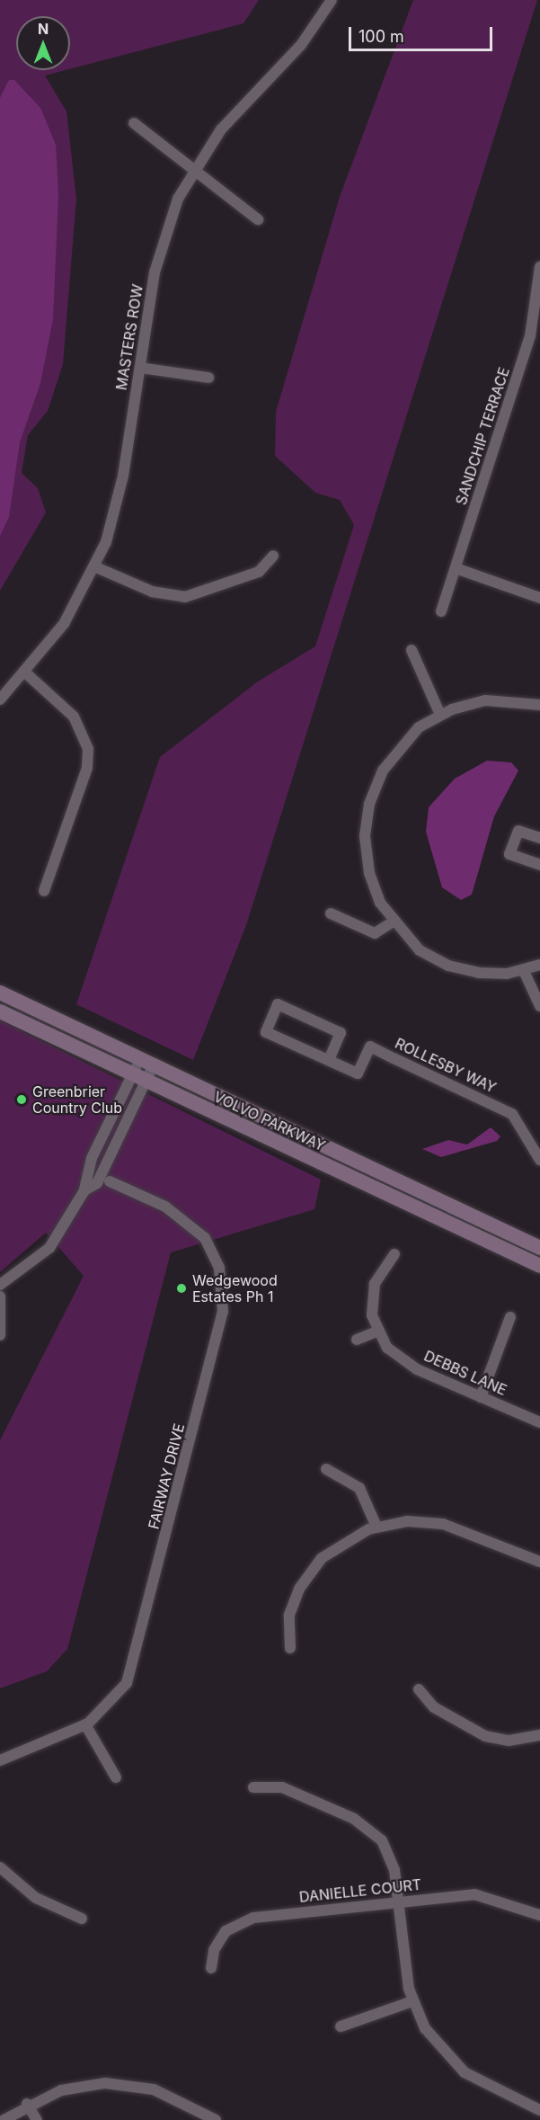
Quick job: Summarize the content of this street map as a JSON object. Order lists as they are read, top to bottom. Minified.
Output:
{"streets":{"main road":["VOLVO PARKWAY"],"street":["MASTERS ROW","SANDCHIP TERRACE","ROLLESBY WAY","DEBBS LANE","FAIRWAY DRIVE","DANIELLE COURT"]},"places":["Greenbrier Country Club","Wedgewood Estates Ph 1"],"scale_bar":"100 m","north":"top"}
